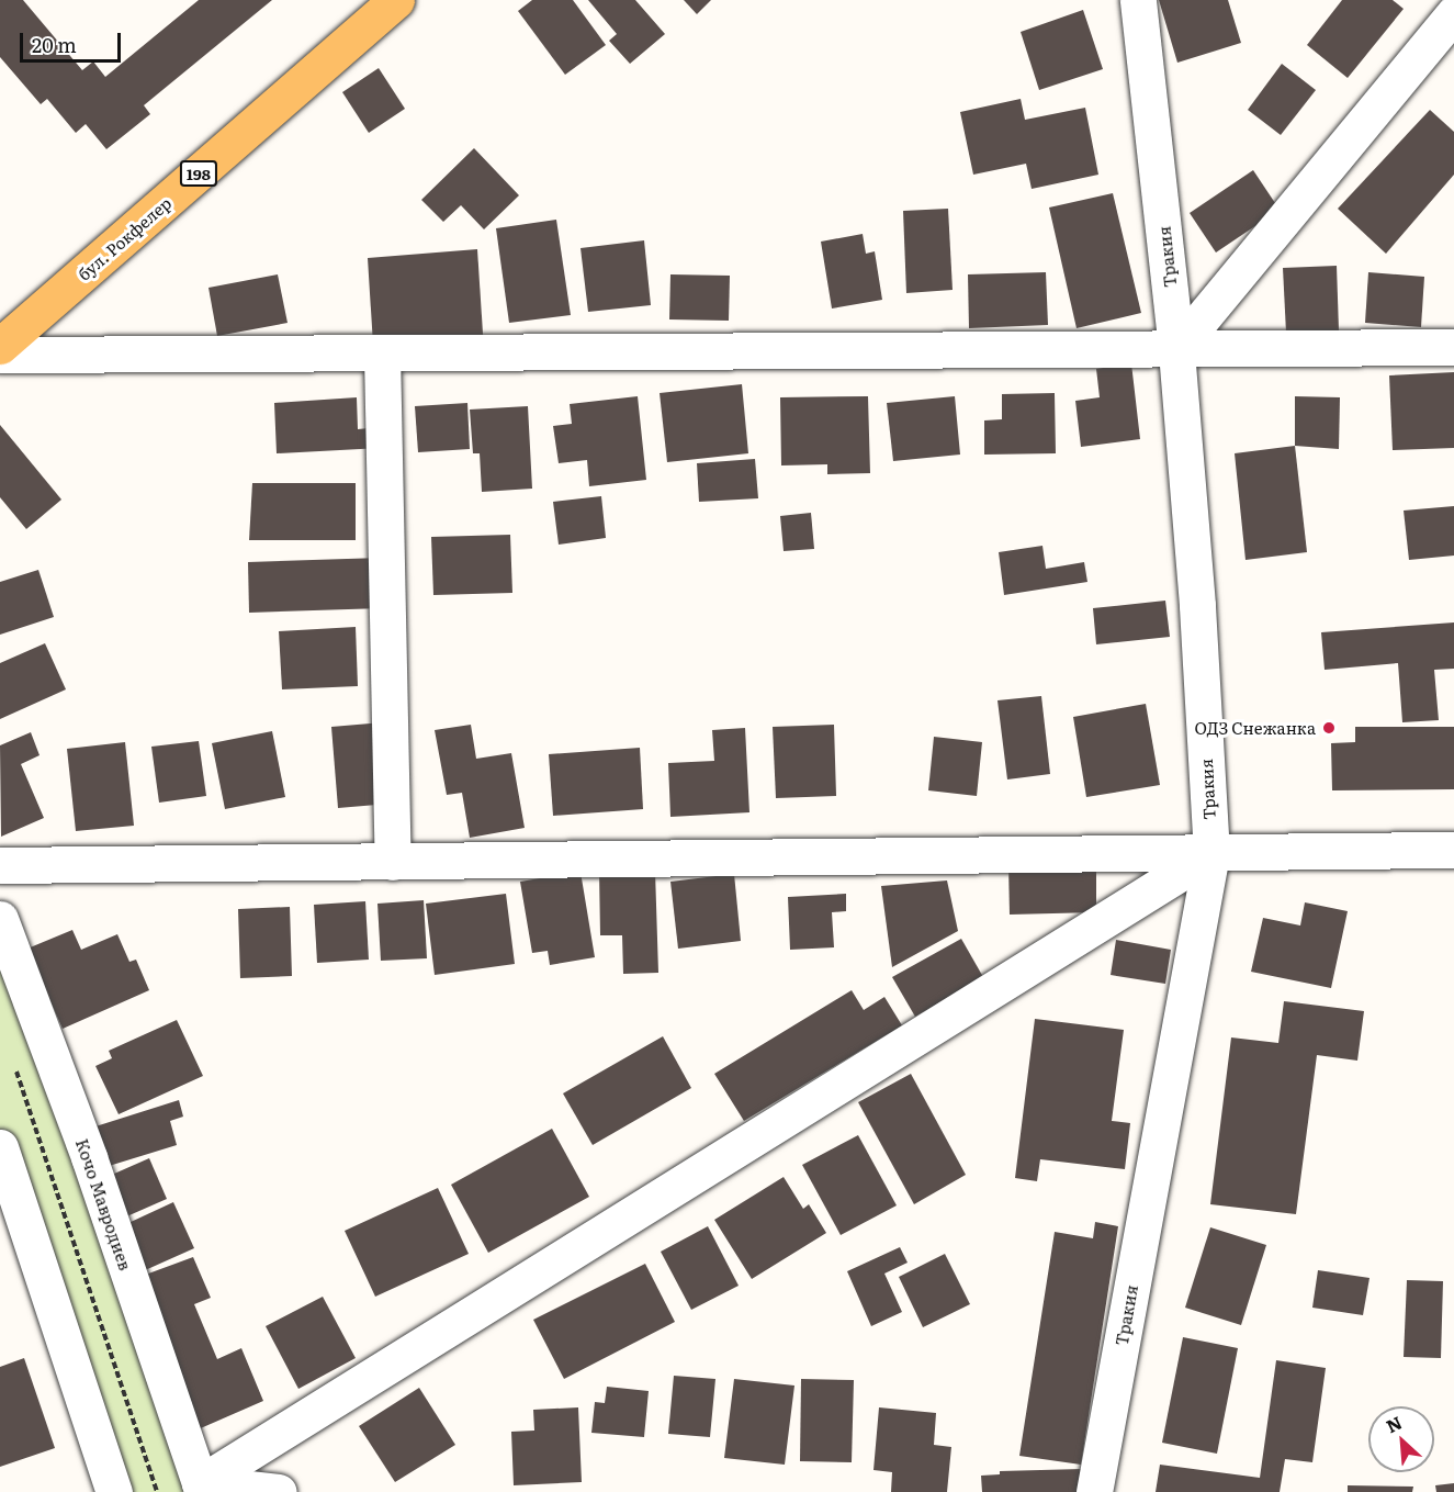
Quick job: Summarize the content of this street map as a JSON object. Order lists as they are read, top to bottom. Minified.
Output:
{"streets":{"main road":["198","бул. Рокфелер"],"street":["Тракия","Кочо Мавродиев"]},"places":["ОДЗ Снежанка"],"scale_bar":"20 m","north":"top left"}
